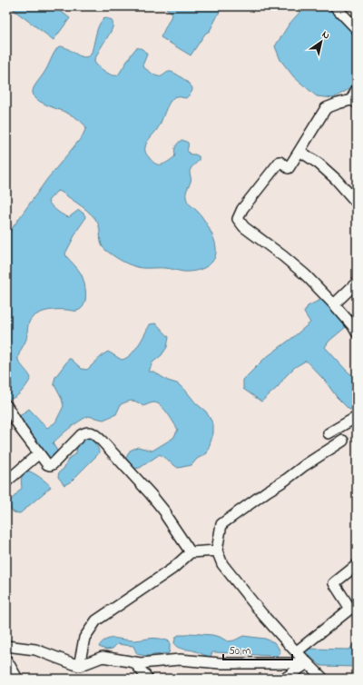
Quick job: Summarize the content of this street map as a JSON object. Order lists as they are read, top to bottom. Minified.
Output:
{"scale_bar":"50 m","north":"top right"}
